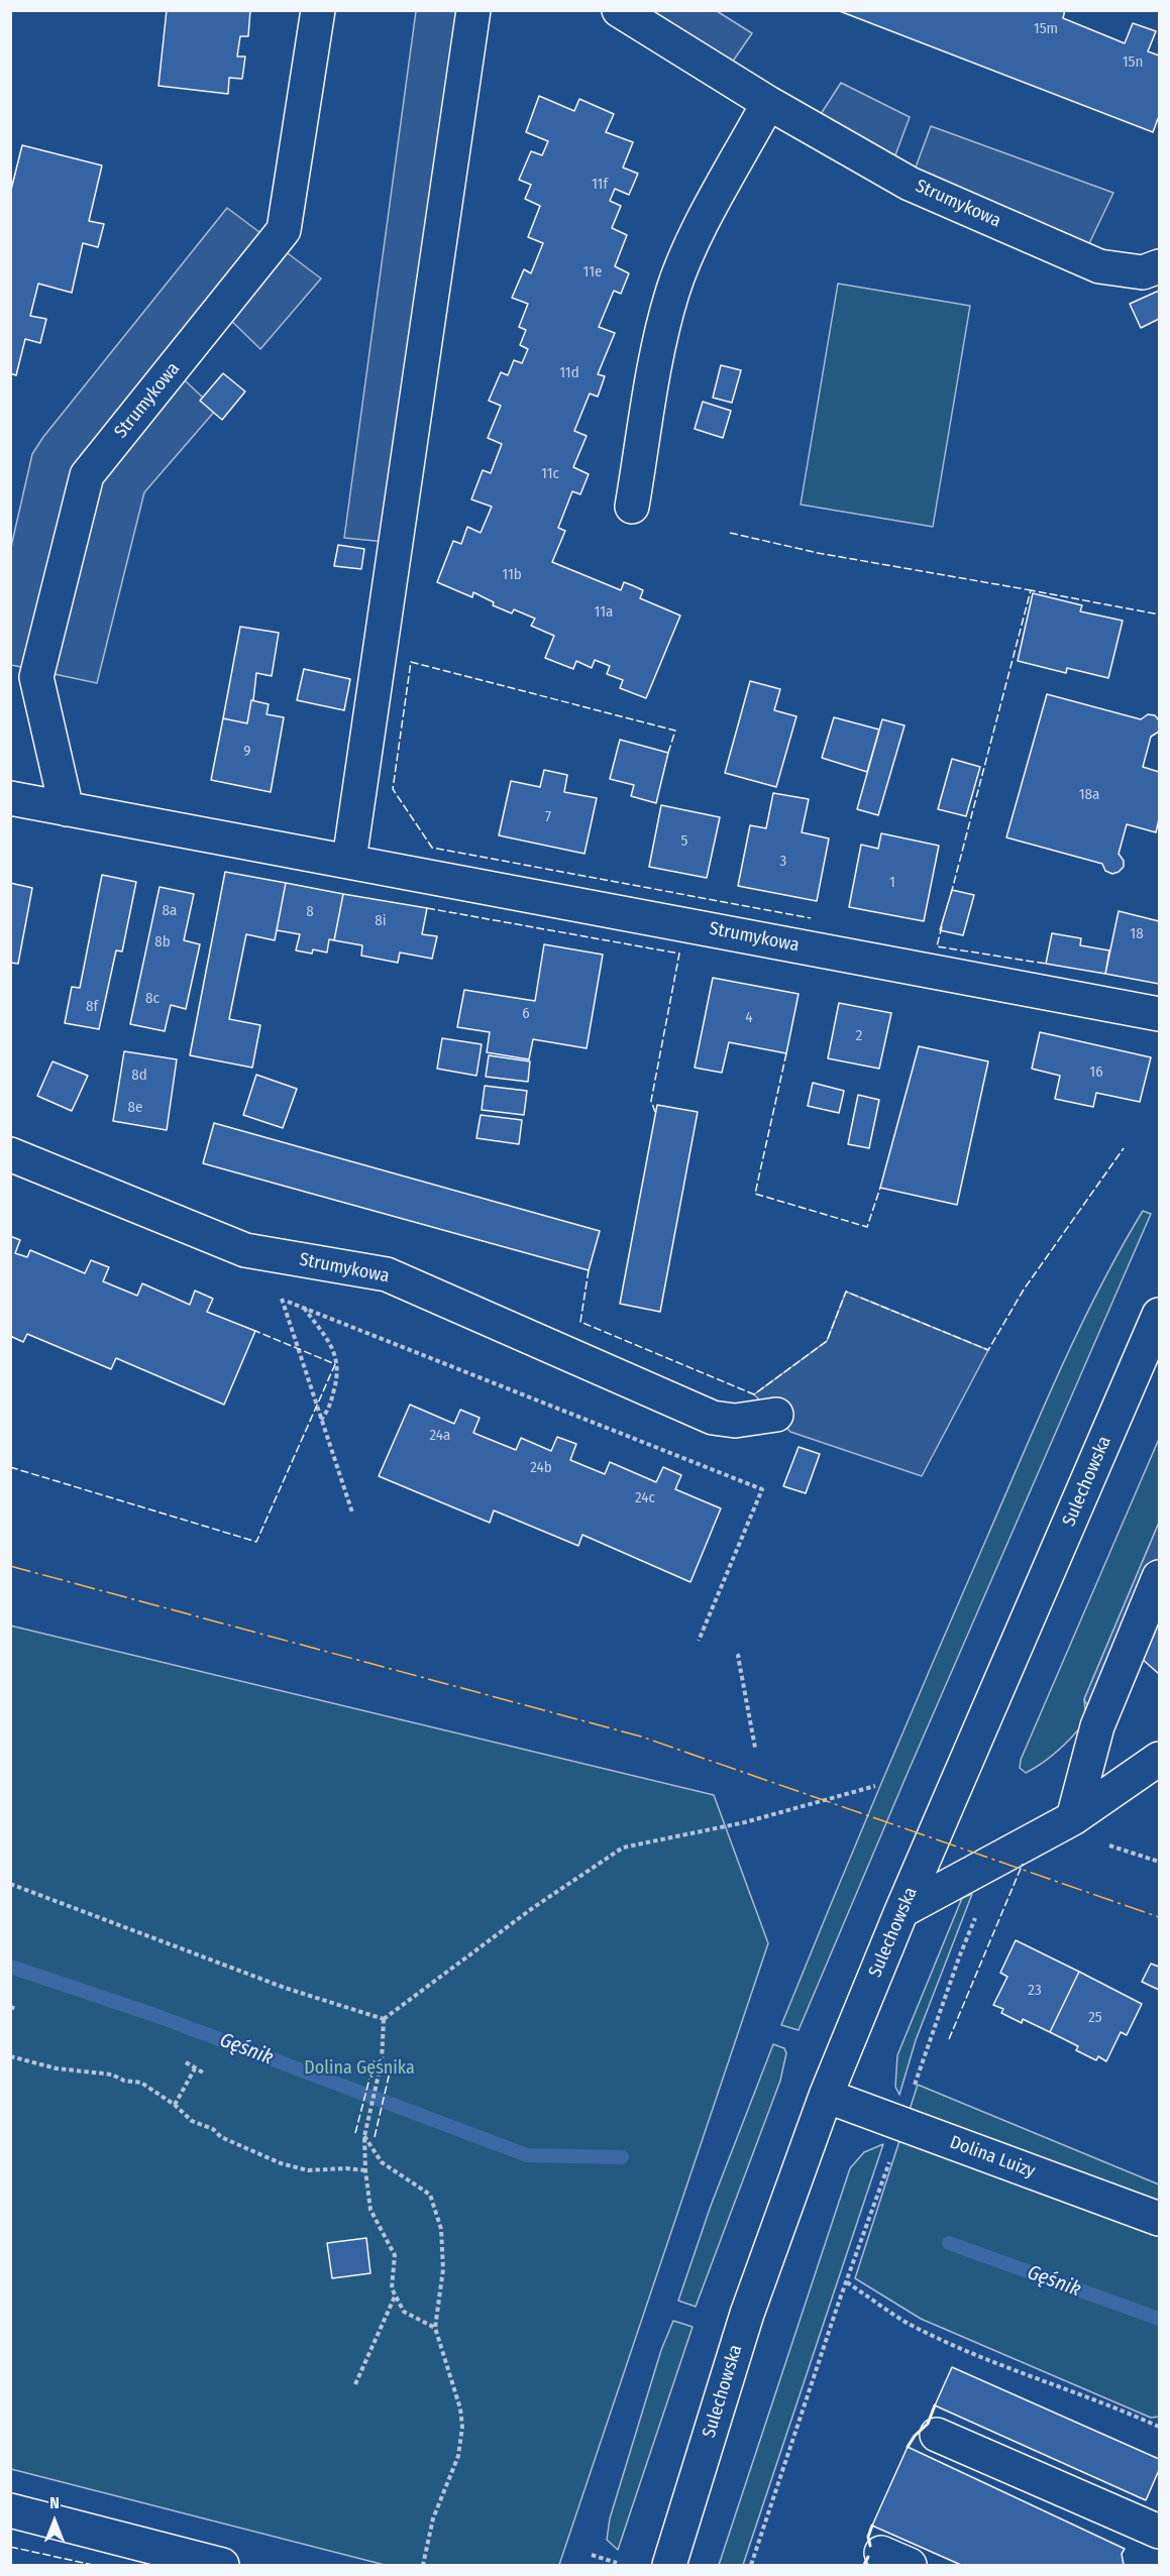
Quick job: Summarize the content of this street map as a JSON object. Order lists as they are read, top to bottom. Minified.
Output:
{"streets":{"street":["Strumykowa","Sulechowska","Dolina Luizy"]},"crossings":[["Sulechowska","Dolina Luizy"]],"water":["Gęśnik"],"parks":["Dolina Gęśnika"],"house_numbers":["15m","15n","11f","11e","11d","11c","11b","11a","9","18a","7","5","3","1","8a","8","8i","18","8b","8c","8f","6","4","2","16","8d","8e","24a","24b","24c","23","25"],"north":"top"}
